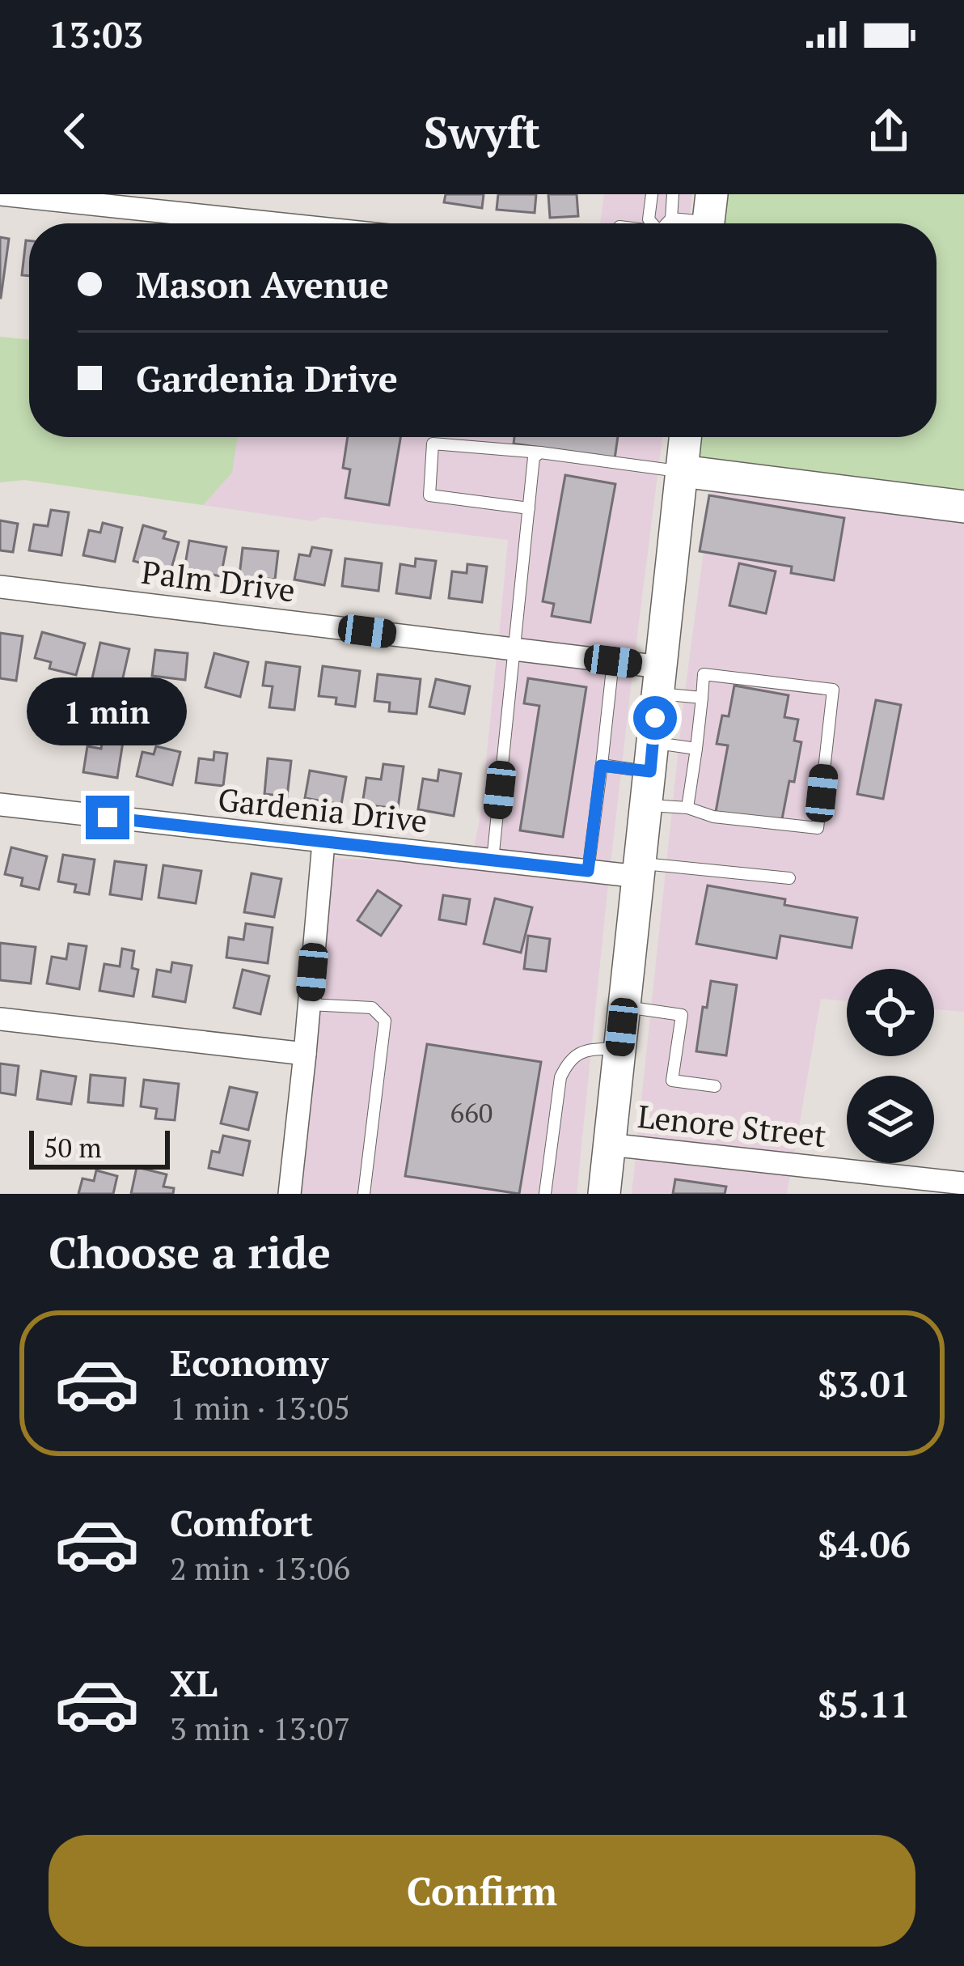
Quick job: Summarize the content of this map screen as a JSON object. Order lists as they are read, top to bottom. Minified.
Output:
{"streets":{"street":["Palm Drive","Gardenia Drive","Lenore Street"]},"house_numbers":["660"],"scale_bar":"50 m","page":{"status":"13:03","header":"Swyft","banner":["Mason Avenue","Gardenia Drive"],"bubble":"1 min","scale":"50 m","heading":"Choose a ride","list":[{"name":"Economy","note":"1 min · 13:05","value":"$3.01"},{"name":"Comfort","note":"2 min · 13:06","value":"$4.06"},{"name":"XL","note":"3 min · 13:07","value":"$5.11"}],"buttons":"Confirm"}}
